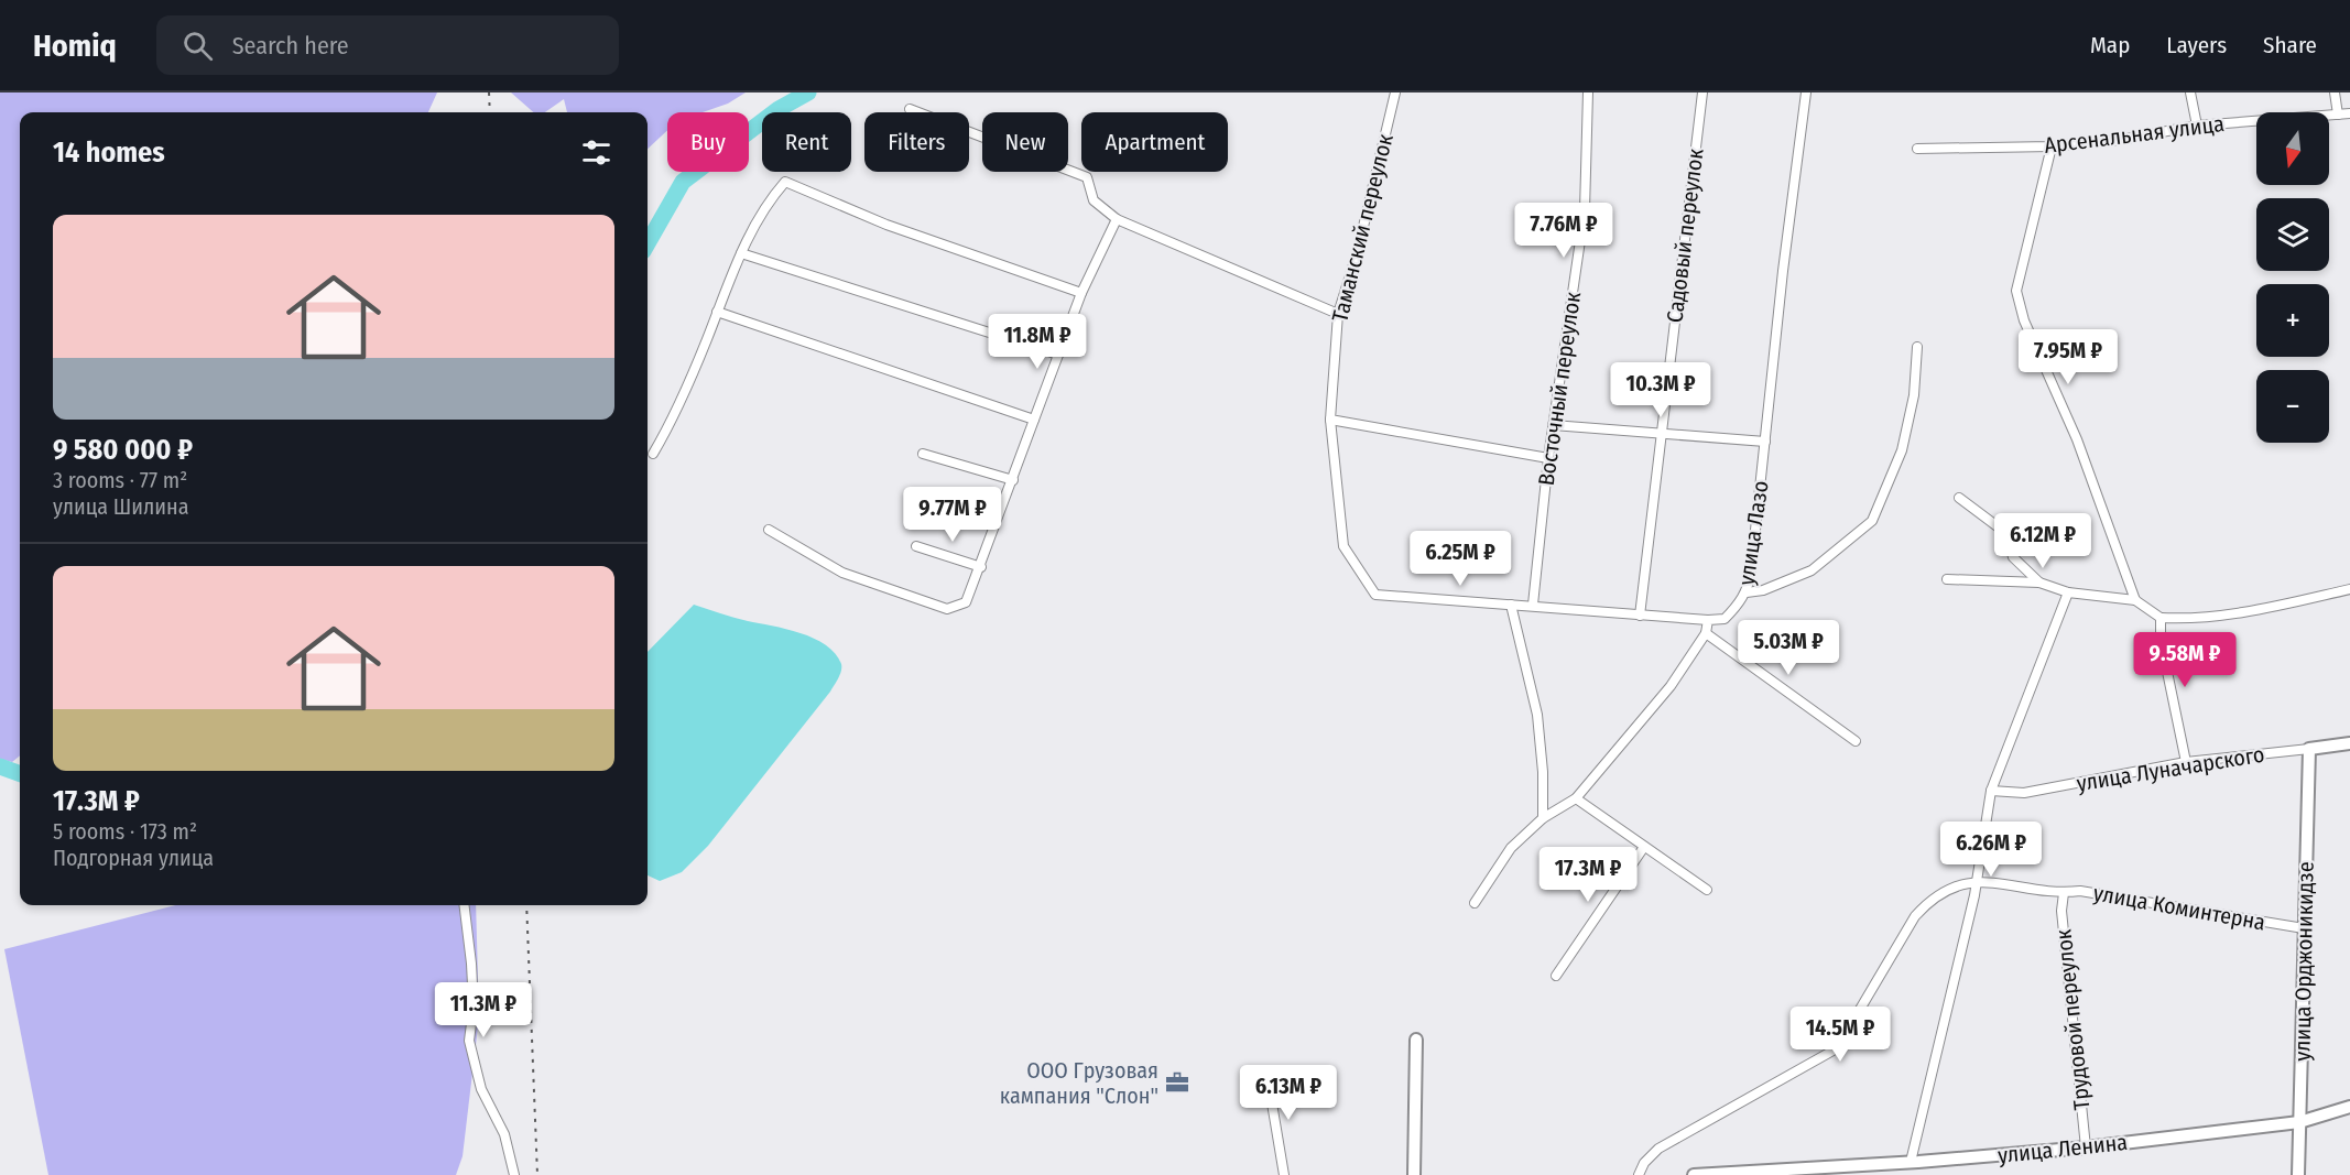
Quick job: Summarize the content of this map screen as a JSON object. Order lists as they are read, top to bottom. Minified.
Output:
{"streets":{"street":["Арсенальная улица","Таманский переулок","Садовый переулок","Восточный переулок","улица Лазо","улица Луначарского","улица Коминтерна","улица Орджоникидзе","Трудовой переулок","улица Ленина"]},"crossings":[["улица Луначарского","улица Орджоникидзе"],["улица Коминтерна","улица Орджоникидзе"],["улица Коминтерна","Трудовой переулок"],["улица Орджоникидзе","улица Ленина"],["Трудовой переулок","улица Ленина"]],"places":{"office":["ООО Грузовая кампания \"Слон\""]},"north":"bottom","page":{"header":"Homiq","search":"Search here","nav":["Map","Layers","Share"],"map_buttons":["+","−"],"chip":["Buy","Rent","Filters","New","Apartment"],"heading":"14 homes","list":[{"name":"9 580 000 ₽","note":"3 rooms · 77 m² · улица Шилина"},{"name":"17.3M ₽","note":"5 rooms · 173 m² · Подгорная улица"}],"price":["7.76M ₽","11.8M ₽","7.95M ₽","10.3M ₽","9.77M ₽","6.12M ₽","6.25M ₽","5.03M ₽","9.58M ₽","6.26M ₽","17.3M ₽","11.3M ₽","14.5M ₽","6.13M ₽"]}}
